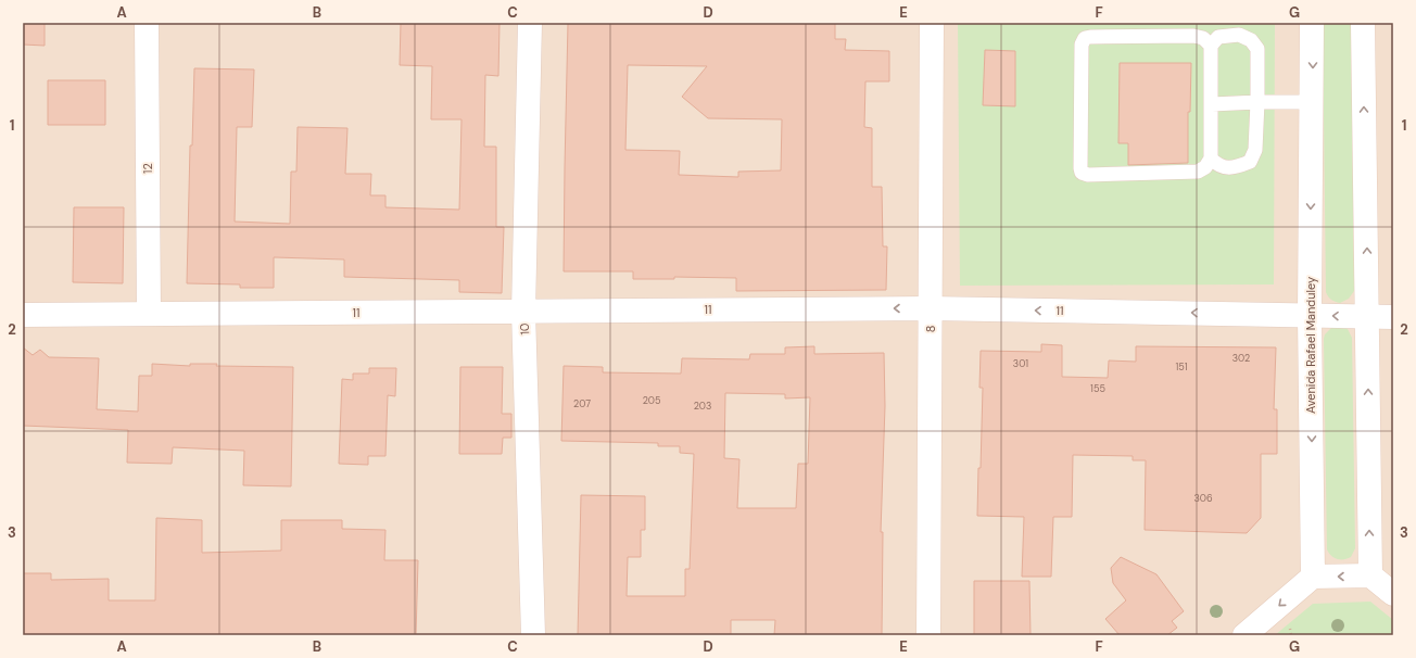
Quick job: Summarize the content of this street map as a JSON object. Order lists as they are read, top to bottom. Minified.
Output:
{"streets":{"street":["12","11","10","8","Avenida Rafael Manduley"]},"crossings":[["12","11"],["11","10"],["11","8"],["11","Avenida Rafael Manduley"]],"one_way":["11"],"house_numbers":["302","301","151","155","205","207","203","306"],"grid":{"columns":["A","B","C","D","E","F","G"],"rows":["1","2","3"]}}
